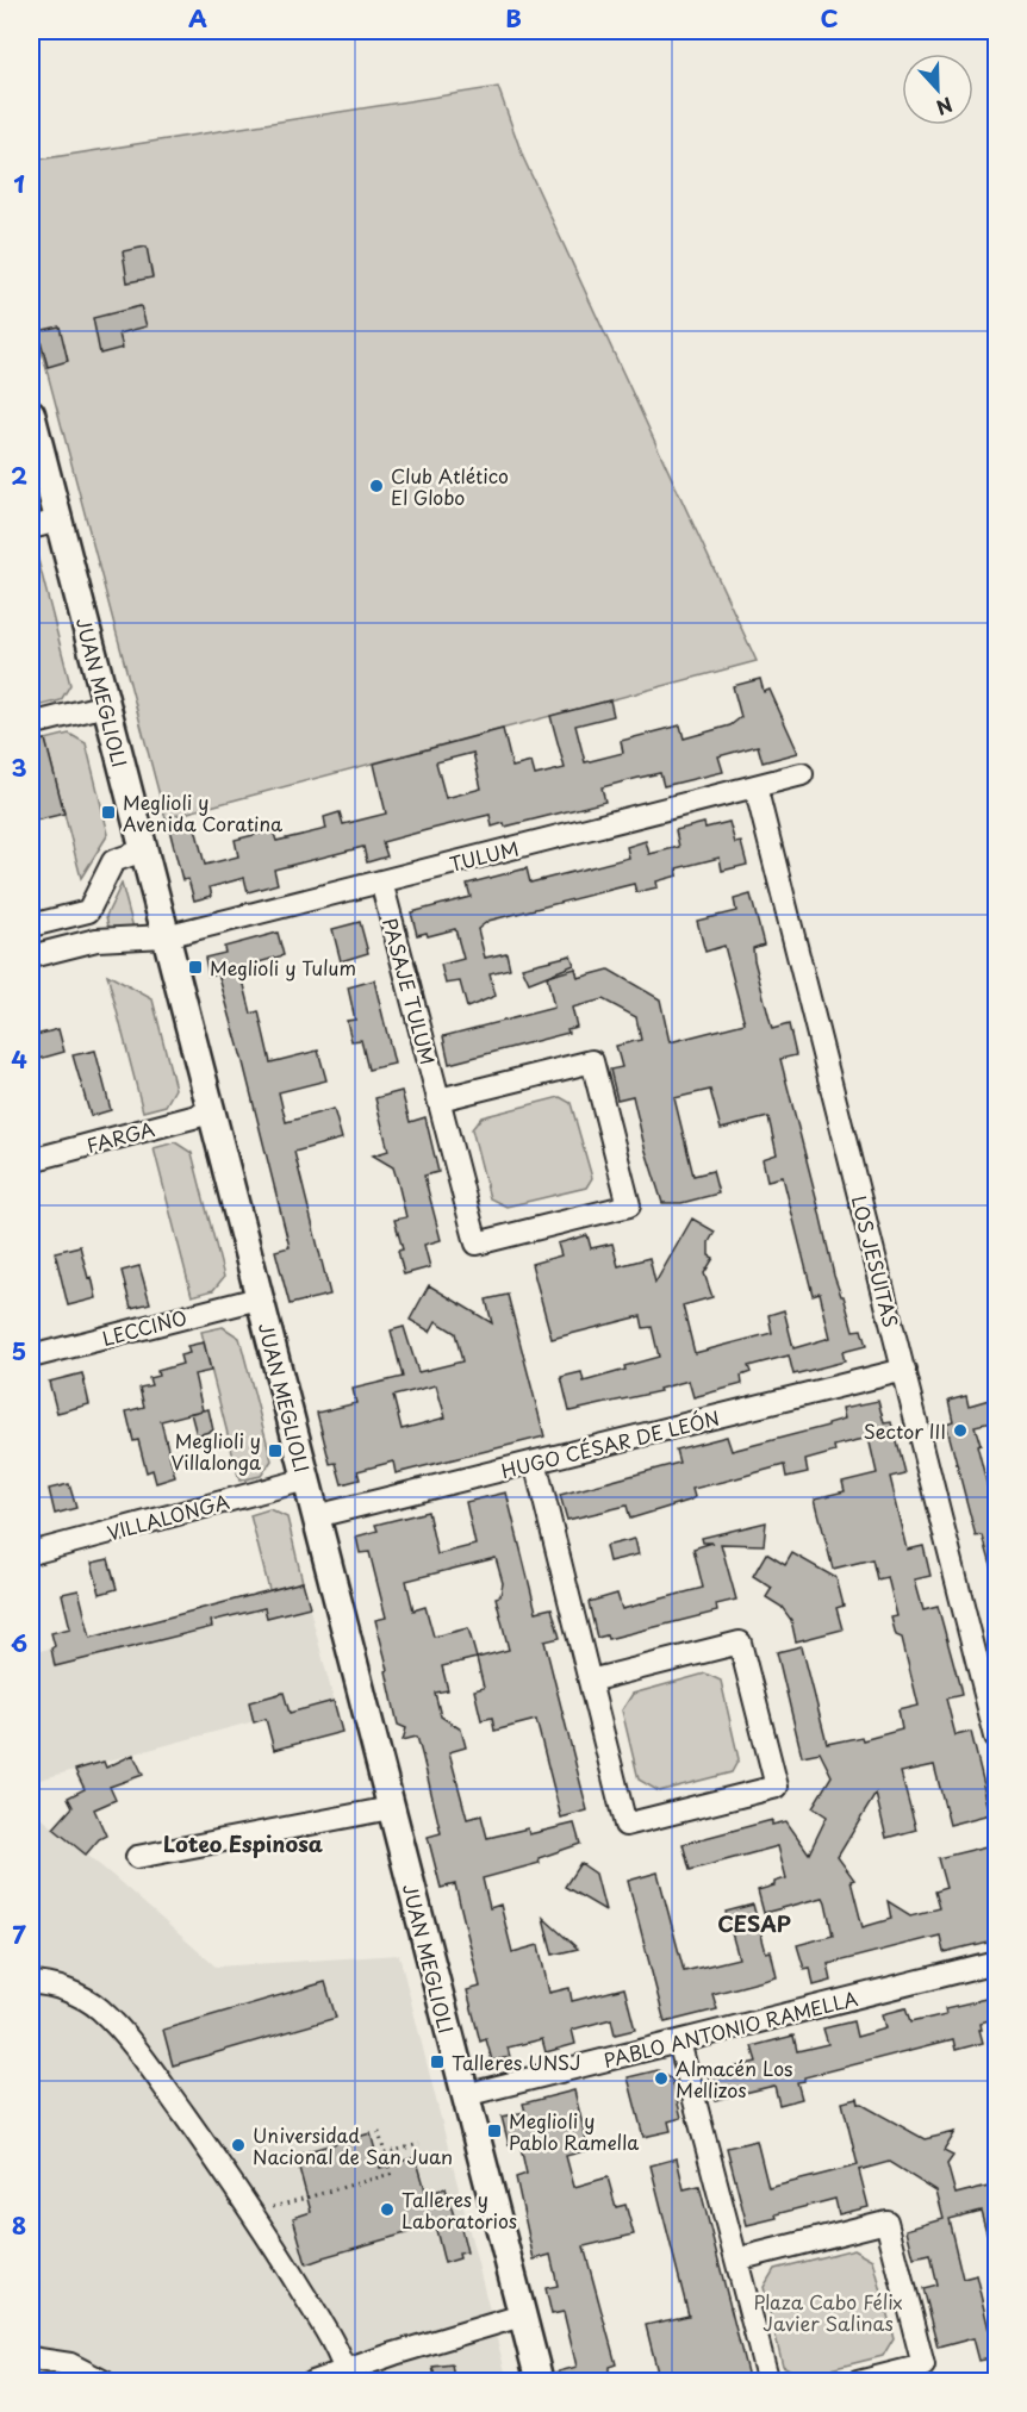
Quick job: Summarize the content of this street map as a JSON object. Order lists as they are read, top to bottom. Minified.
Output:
{"streets":{"main road":["JUAN MEGLIOLI"],"street":["TULUM","PASAJE TULUM","FARGA","LOS JESUITAS","LECCINO","HUGO CÉSAR DE LEÓN","VILLALONGA","PABLO ANTONIO RAMELLA"]},"crossings":[["JUAN MEGLIOLI","TULUM"],["JUAN MEGLIOLI","FARGA"],["JUAN MEGLIOLI","LECCINO"],["JUAN MEGLIOLI","HUGO CÉSAR DE LEÓN"],["JUAN MEGLIOLI","VILLALONGA"],["JUAN MEGLIOLI","PABLO ANTONIO RAMELLA"],["TULUM","PASAJE TULUM"],["TULUM","LOS JESUITAS"],["LOS JESUITAS","HUGO CÉSAR DE LEÓN"]],"districts":["Loteo Espinosa","CESAP"],"parks":["Plaza Cabo Félix Javier Salinas"],"places":{"other":["Club Atlético El Globo","Sector III","Almacén Los Mellizos","Universidad Nacional de San Juan","Talleres y Laboratorios"],"transit":["Meglioli y Avenida Coratina","Meglioli y Tulum","Meglioli y Villalonga","Talleres UNSJ","Meglioli y Pablo Ramella"]},"north":"bottom","grid":{"columns":["A","B","C"],"rows":["1","2","3","4","5","6","7","8"]}}
